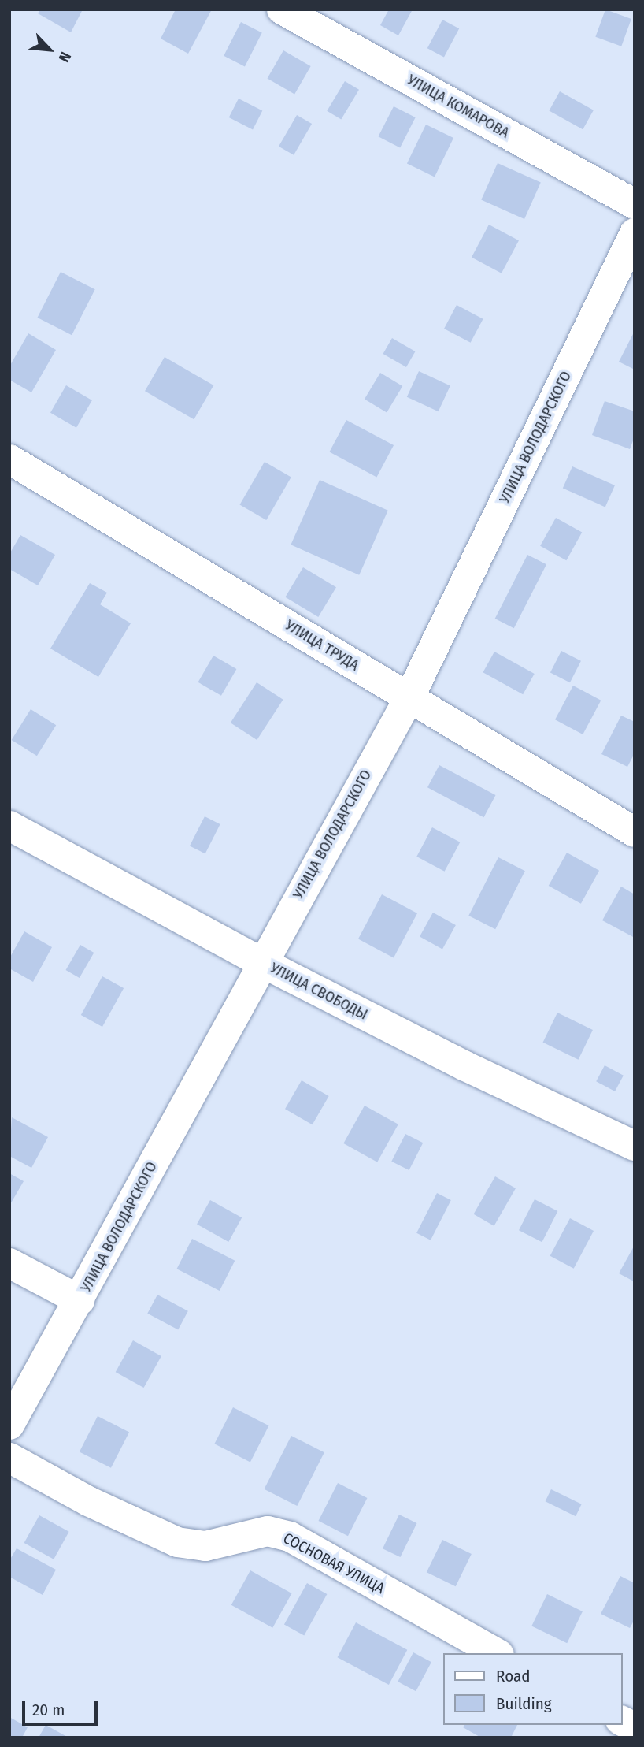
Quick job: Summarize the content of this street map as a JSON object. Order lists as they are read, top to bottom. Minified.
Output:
{"streets":{"street":["УЛИЦА КОМАРОВА","УЛИЦА ВОЛОДАРСКОГО","УЛИЦА ТРУДА","УЛИЦА СВОБОДЫ","СОСНОВАЯ УЛИЦА"]},"crossings":[["УЛИЦА ВОЛОДАРСКОГО","УЛИЦА ТРУДА"],["УЛИЦА ВОЛОДАРСКОГО","УЛИЦА СВОБОДЫ"]],"legend":["Road","Building"],"scale_bar":"20 m","north":"bottom right"}
